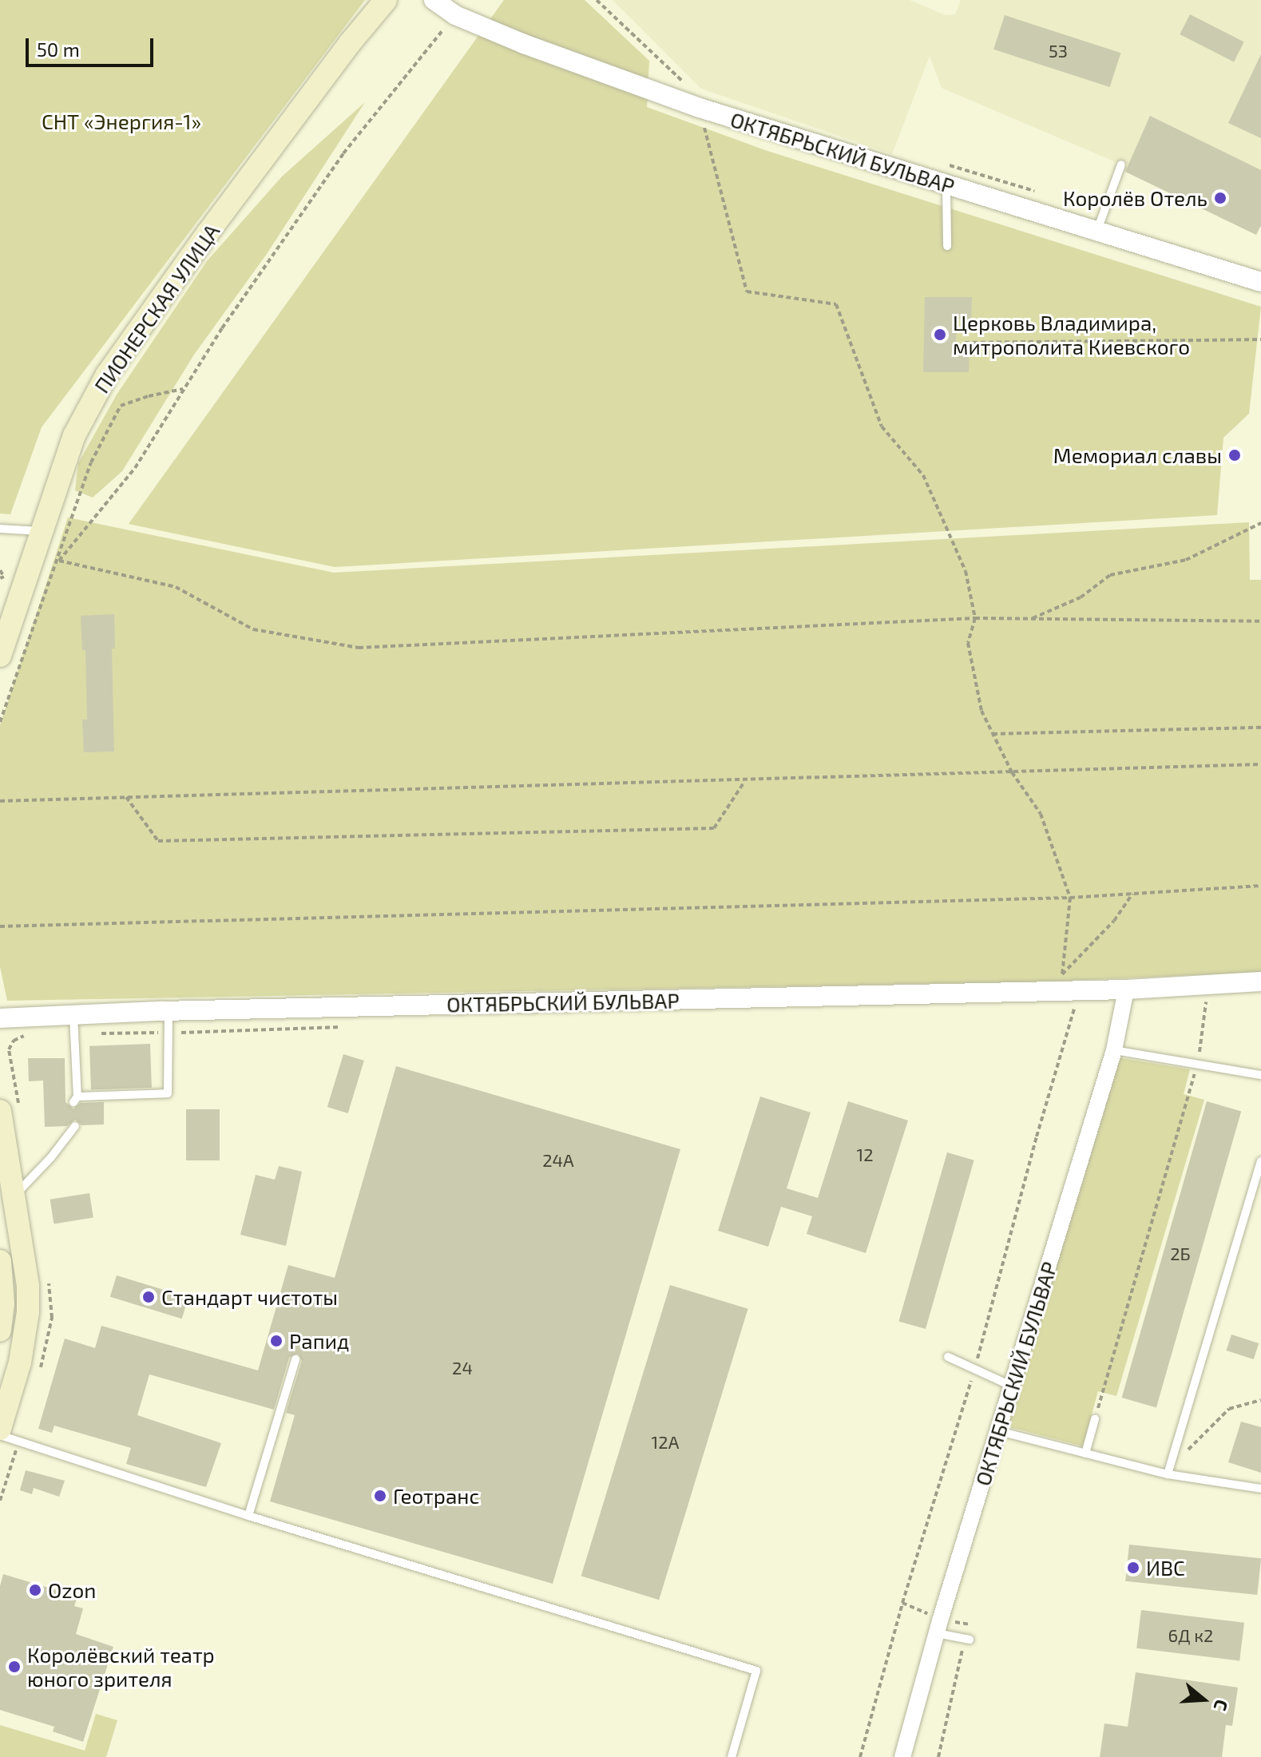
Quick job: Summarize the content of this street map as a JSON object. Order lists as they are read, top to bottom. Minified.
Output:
{"streets":{"main road":["ПИОНЕРСКАЯ УЛИЦА"],"street":["ОКТЯБРЬСКИЙ БУЛЬВАР"]},"parks":["СНТ «Энергия-1»"],"places":["Королёв Отель","Церковь Владимира, митрополита Киевского","Мемориал славы","Стандарт чистоты","Рапид","Геотранс","ИВС","Ozon","Королёвский театр юного зрителя"],"house_numbers":["53","12","24А","2Б","24","12А","6Д к2"],"scale_bar":"50 m","north":"right"}
